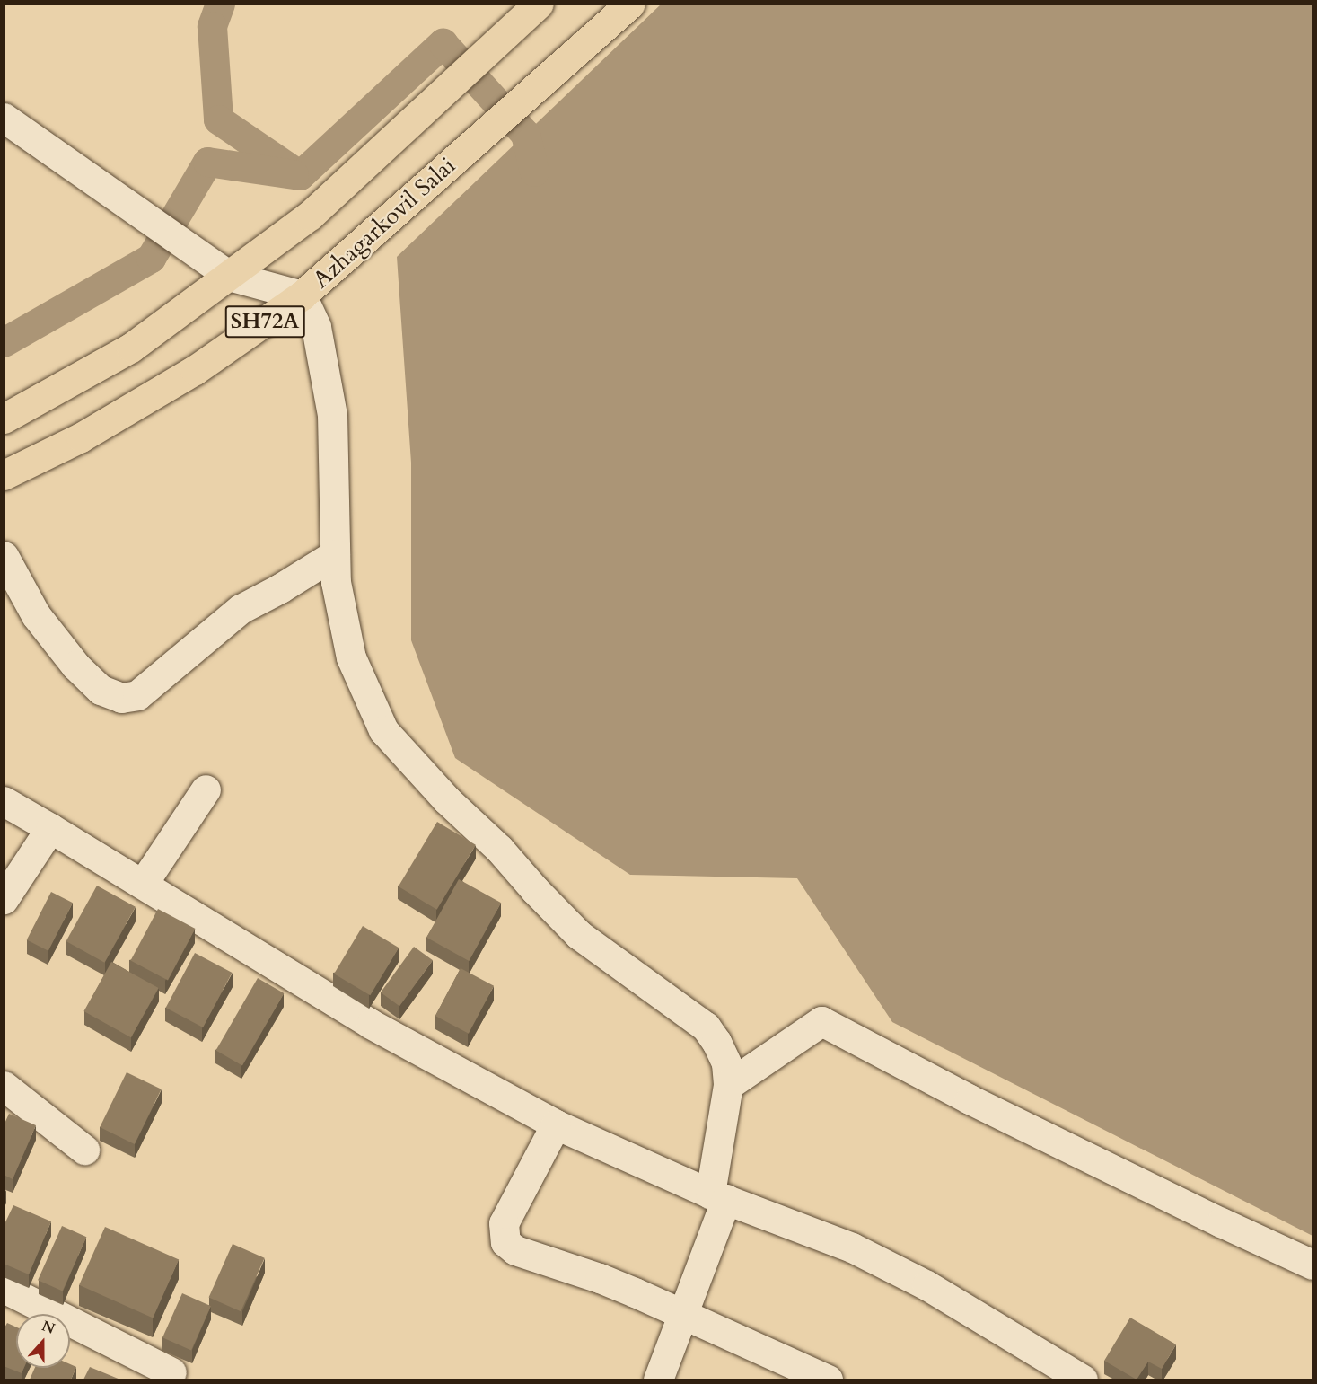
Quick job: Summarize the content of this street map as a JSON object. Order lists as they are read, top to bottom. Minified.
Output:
{"streets":{"main road":["Azhagarkovil Salai","SH72A"]},"north":"top"}
